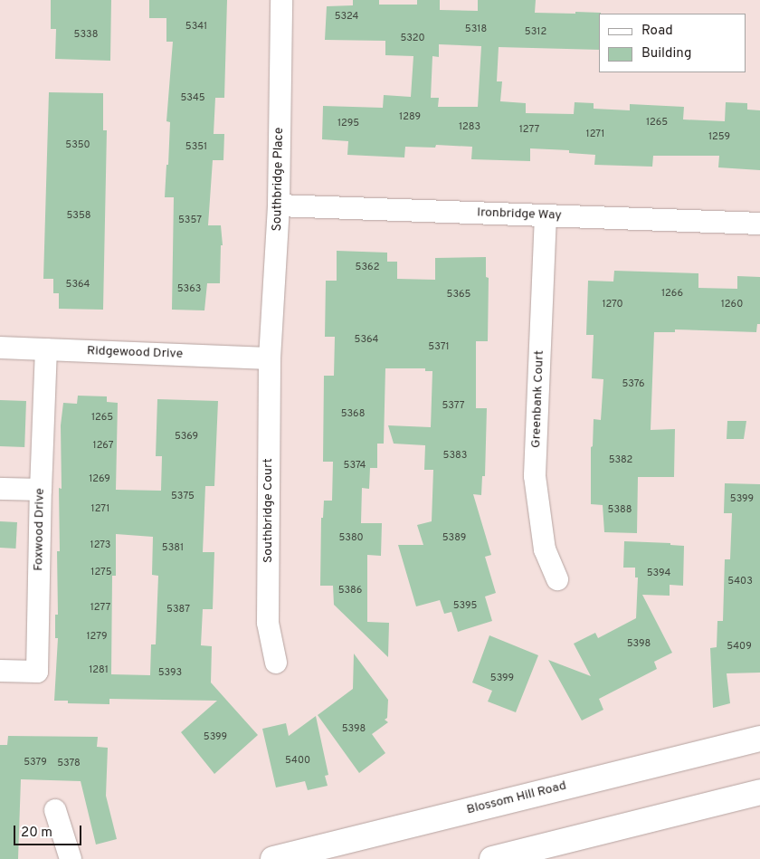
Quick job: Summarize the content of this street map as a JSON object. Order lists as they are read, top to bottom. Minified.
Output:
{"streets":{"main road":["Blossom Hill Road"],"street":["Southbridge Place","Ironbridge Way","Ridgewood Drive","Greenbank Court","Southbridge Court","Foxwood Drive"]},"crossings":[["Southbridge Place","Ironbridge Way"],["Southbridge Place","Ridgewood Drive"],["Southbridge Place","Southbridge Court"],["Ironbridge Way","Greenbank Court"],["Ridgewood Drive","Southbridge Court"],["Ridgewood Drive","Foxwood Drive"]],"house_numbers":["5324","5341","5318","5312","5338","5320","5345","1289","1265","1295","1283","1277","1271","1259","5350","5351","5358","5357","5362","5364","5363","1266","5365","1270","1260","5364","5371","5376","5377","5368","1265","5369","1267","5383","5382","5374","1269","5375","5399","1271","5388","5380","5389","1273","5381","1275","5394","5403","5386","5395","1277","5387","1279","5398","5409","1281","5393","5399","5398","5399","5400","5379","5378"],"legend":["Road","Building"],"scale_bar":"20 m"}
